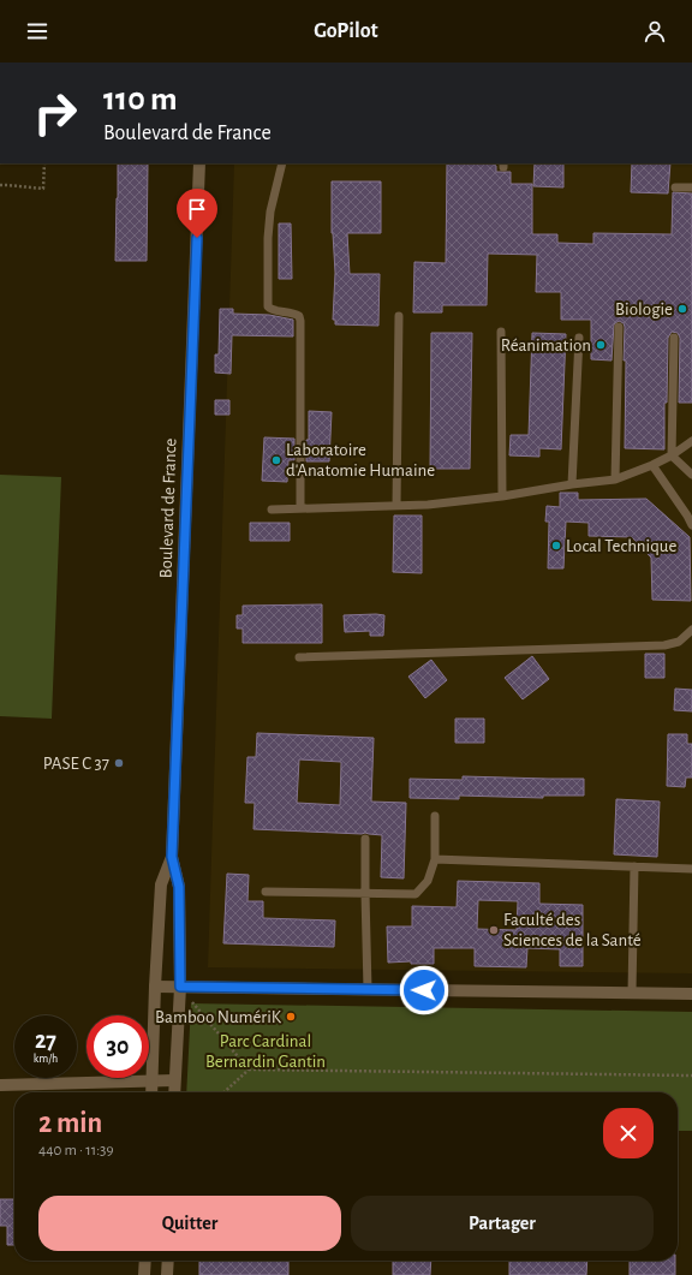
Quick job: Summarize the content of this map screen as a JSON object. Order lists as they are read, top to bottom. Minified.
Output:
{"streets":{"street":["Boulevard de France"]},"parks":["Parc Cardinal Bernardin Gantin"],"places":["Biologie","Réanimation","Laboratoire d'Anatomie Humaine","Local Technique","PASE C 37","Faculté des Sciences de la Santé","Bamboo NumériK"],"page":{"header":"GoPilot","turn":["110 m","Boulevard de France"],"speed":"27 km/h","limit":"30","heading":["2 min","440 m · 11:39"],"buttons":["Quitter","Partager"]}}
